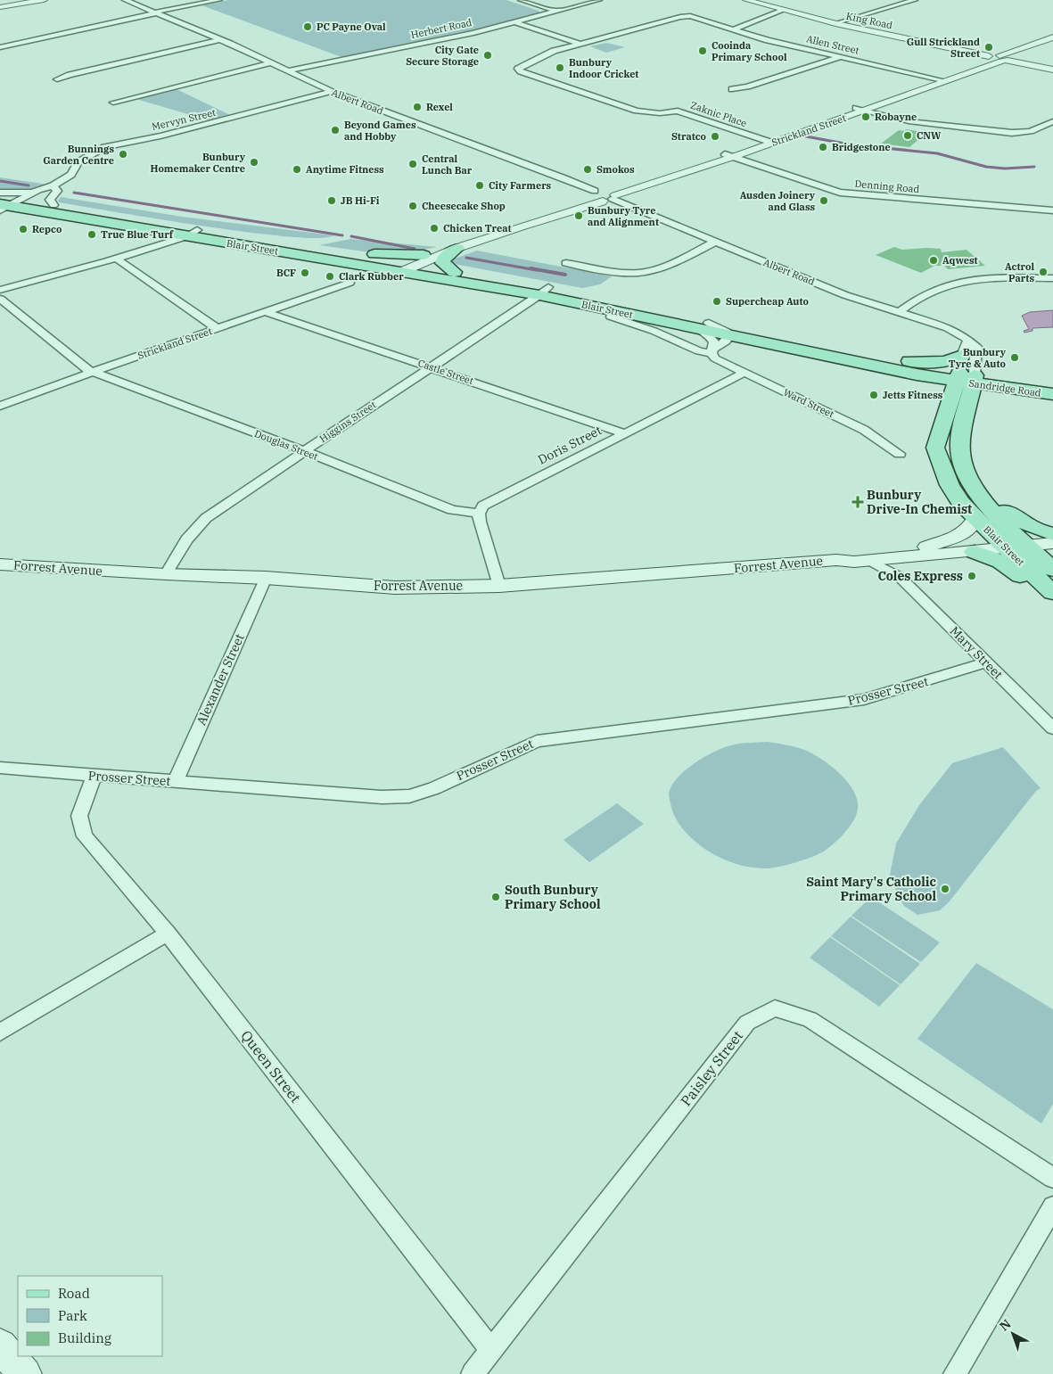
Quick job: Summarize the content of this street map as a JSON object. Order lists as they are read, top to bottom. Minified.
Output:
{"streets":{"main road":["Blair Street","Sandridge Road","Forrest Avenue"],"street":["King Road","Herbert Road","Allen Street","Albert Road","Zaknic Place","Mervyn Street","Strickland Street","Denning Road","Castle Street","Ward Street","Higgins Street","Douglas Street","Doris Street","Mary Street","Alexander Street","Prosser Street","Queen Street","Paisley Street"]},"crossings":[["King Road","Strickland Street"],["Herbert Road","Albert Road"],["Allen Street","Strickland Street"],["Albert Road","Mervyn Street"],["Albert Road","Strickland Street"],["Zaknic Place","Strickland Street"],["Mervyn Street","Blair Street"],["Strickland Street","Denning Road"],["Strickland Street","Blair Street"],["Strickland Street","Castle Street"],["Strickland Street","Douglas Street"],["Blair Street","Sandridge Road"],["Blair Street","Higgins Street"],["Blair Street","Forrest Avenue"],["Castle Street","Higgins Street"],["Castle Street","Doris Street"],["Ward Street","Doris Street"],["Higgins Street","Douglas Street"],["Higgins Street","Forrest Avenue"],["Douglas Street","Doris Street"],["Forrest Avenue","Mary Street"],["Forrest Avenue","Alexander Street"],["Mary Street","Prosser Street"],["Alexander Street","Prosser Street"],["Prosser Street","Queen Street"],["Queen Street","Paisley Street"]],"places":{"other":["PC Payne Oval","Gull Strickland Street","Cooinda Primary School","City Gate Secure Storage","Bunbury Indoor Cricket","Rexel","Robayne","Beyond Games and Hobby","CNW","Stratco","Bridgestone","Bunnings Garden Centre","Bunbury Homemaker Centre","Central Lunch Bar","Anytime Fitness","Smokos","City Farmers","JB Hi-Fi","Ausden Joinery and Glass","Cheesecake Shop","Bunbury Tyre and Alignment","Chicken Treat","Repco","True Blue Turf","Aqwest","Actrol Parts","BCF","Clark Rubber","Supercheap Auto","Bunbury Tyre & Auto","Jetts Fitness","Coles Express","Saint Mary's Catholic Primary School","South Bunbury Primary School"],"health":["Bunbury Drive-In Chemist"]},"legend":["Road","Park","Building"],"north":"top left"}
